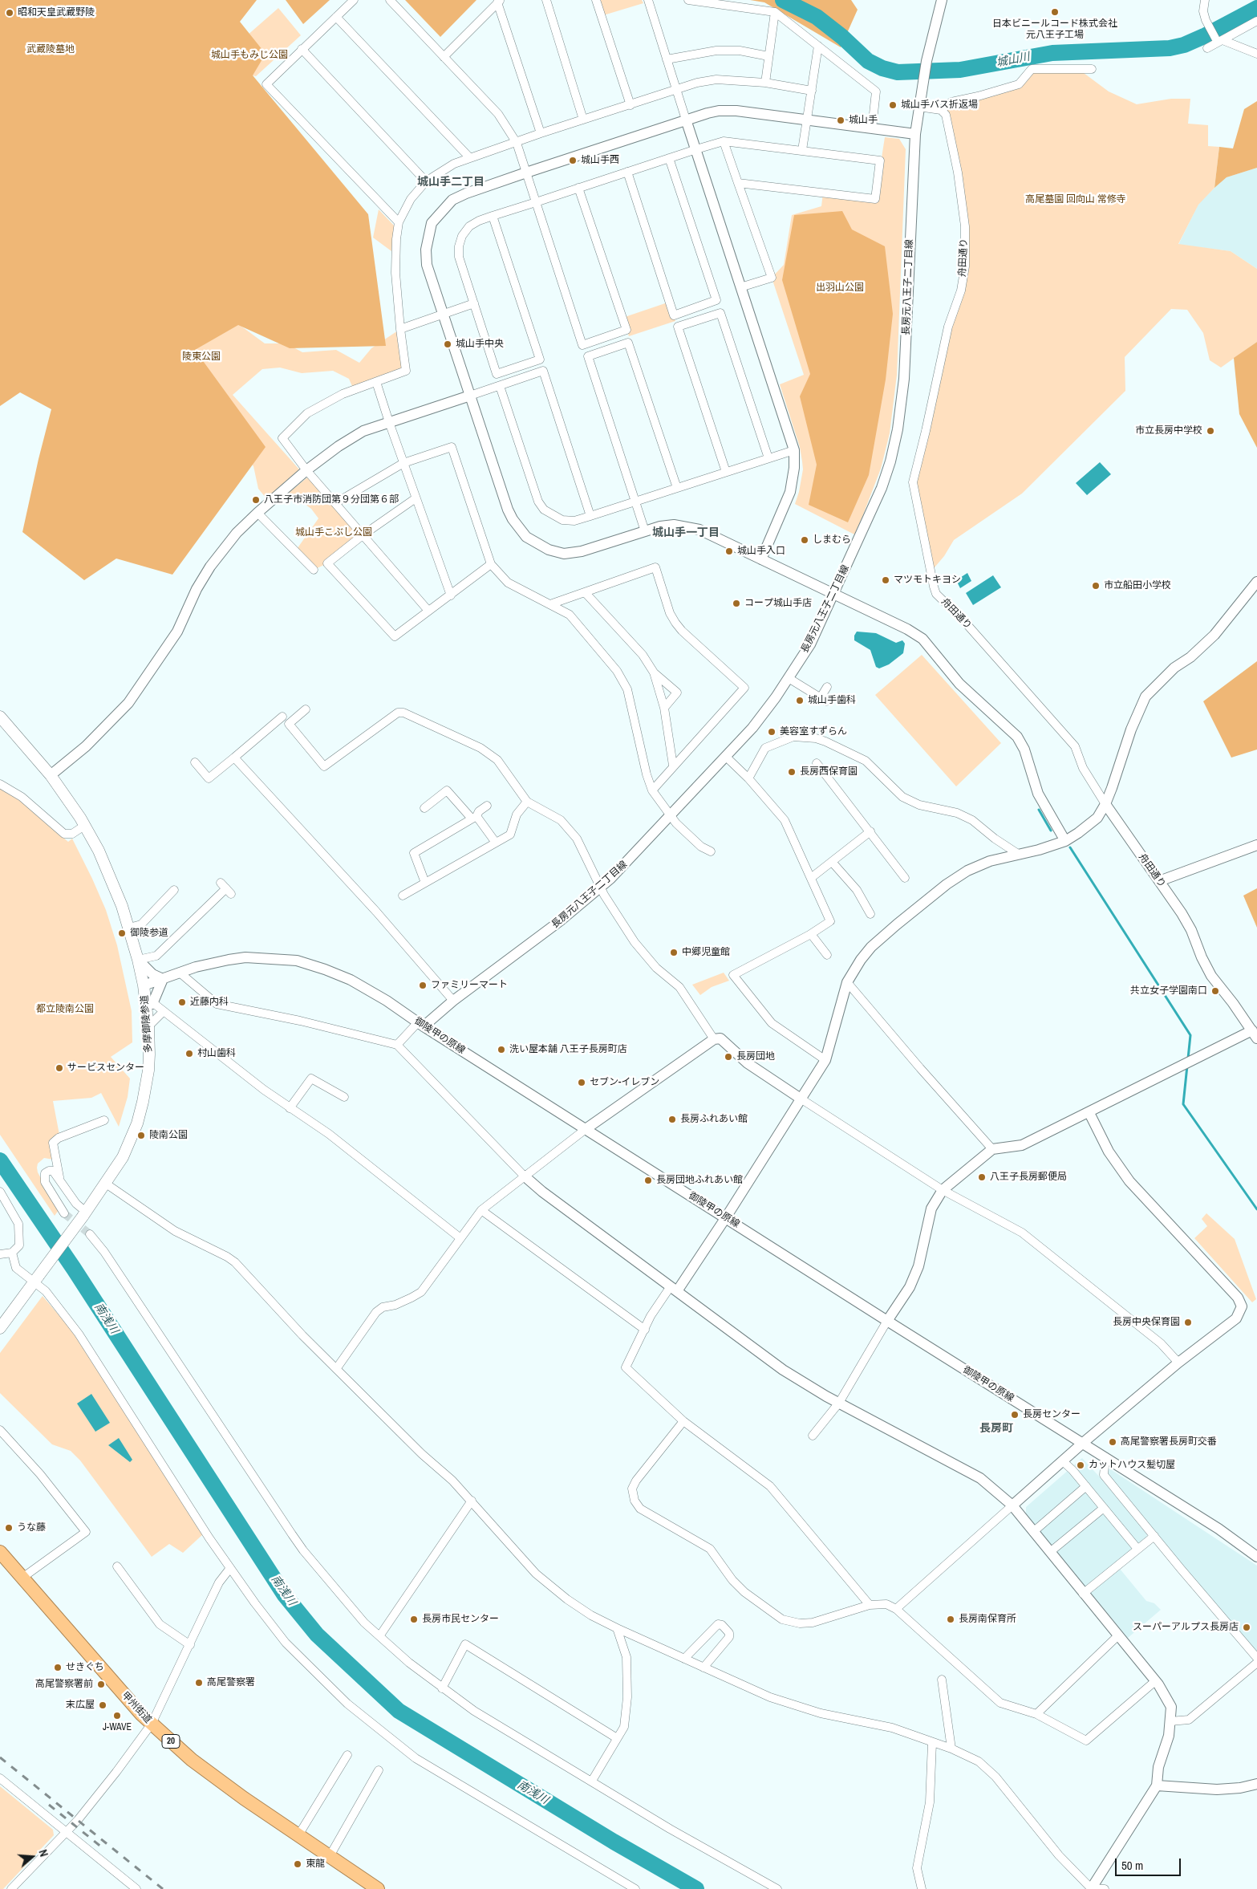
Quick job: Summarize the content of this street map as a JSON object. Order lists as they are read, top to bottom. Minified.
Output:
{"streets":{"highway":["甲州街道","20"],"main road":["多摩御陵参道"],"street":["舟田通り","長房元八王子二丁目線","御陵甲の原線"]},"crossings":[["長房元八王子二丁目線","御陵甲の原線"],["多摩御陵参道","御陵甲の原線"]],"districts":["城山手二丁目","城山手一丁目","長房町"],"water":["城山川","南浅川"],"parks":["武蔵陵墓地","城山手もみじ公園","高尾墓園 回向山 常修寺","出羽山公園","陵東公園","城山手こぶし公園","都立陵南公園"],"places":["日本ビニールコード株式会社 元八王子工場","昭和天皇武蔵野陵","城山手バス折返場","城山手","城山手西","城山手中央","市立長房中学校","八王子市消防団第９分団第６部","しまむら","城山手入口","マツモトキヨシ","市立船田小学校","コープ城山手店","城山手歯科","美容室すずらん","長房西保育園","御陵参道","中郷児童館","ファミリーマート","共立女子学園南口","近藤内科","洗い屋本舗 八王子長房町店","村山歯科","長房団地","サービスセンター","セブン-イレブン","長房ふれあい館","陵南公園","八王子長房郵便局","長房団地ふれあい館","長房中央保育園","長房センター","高尾警察署長房町交番","カットハウス髪切屋","うな藤","長房市民センター","長房南保育所","スーパーアルプス長房店","せきぐち","高尾警察署","高尾警察署前","末広屋","J-WAVE","東龍"],"scale_bar":"50 m","north":"right"}
